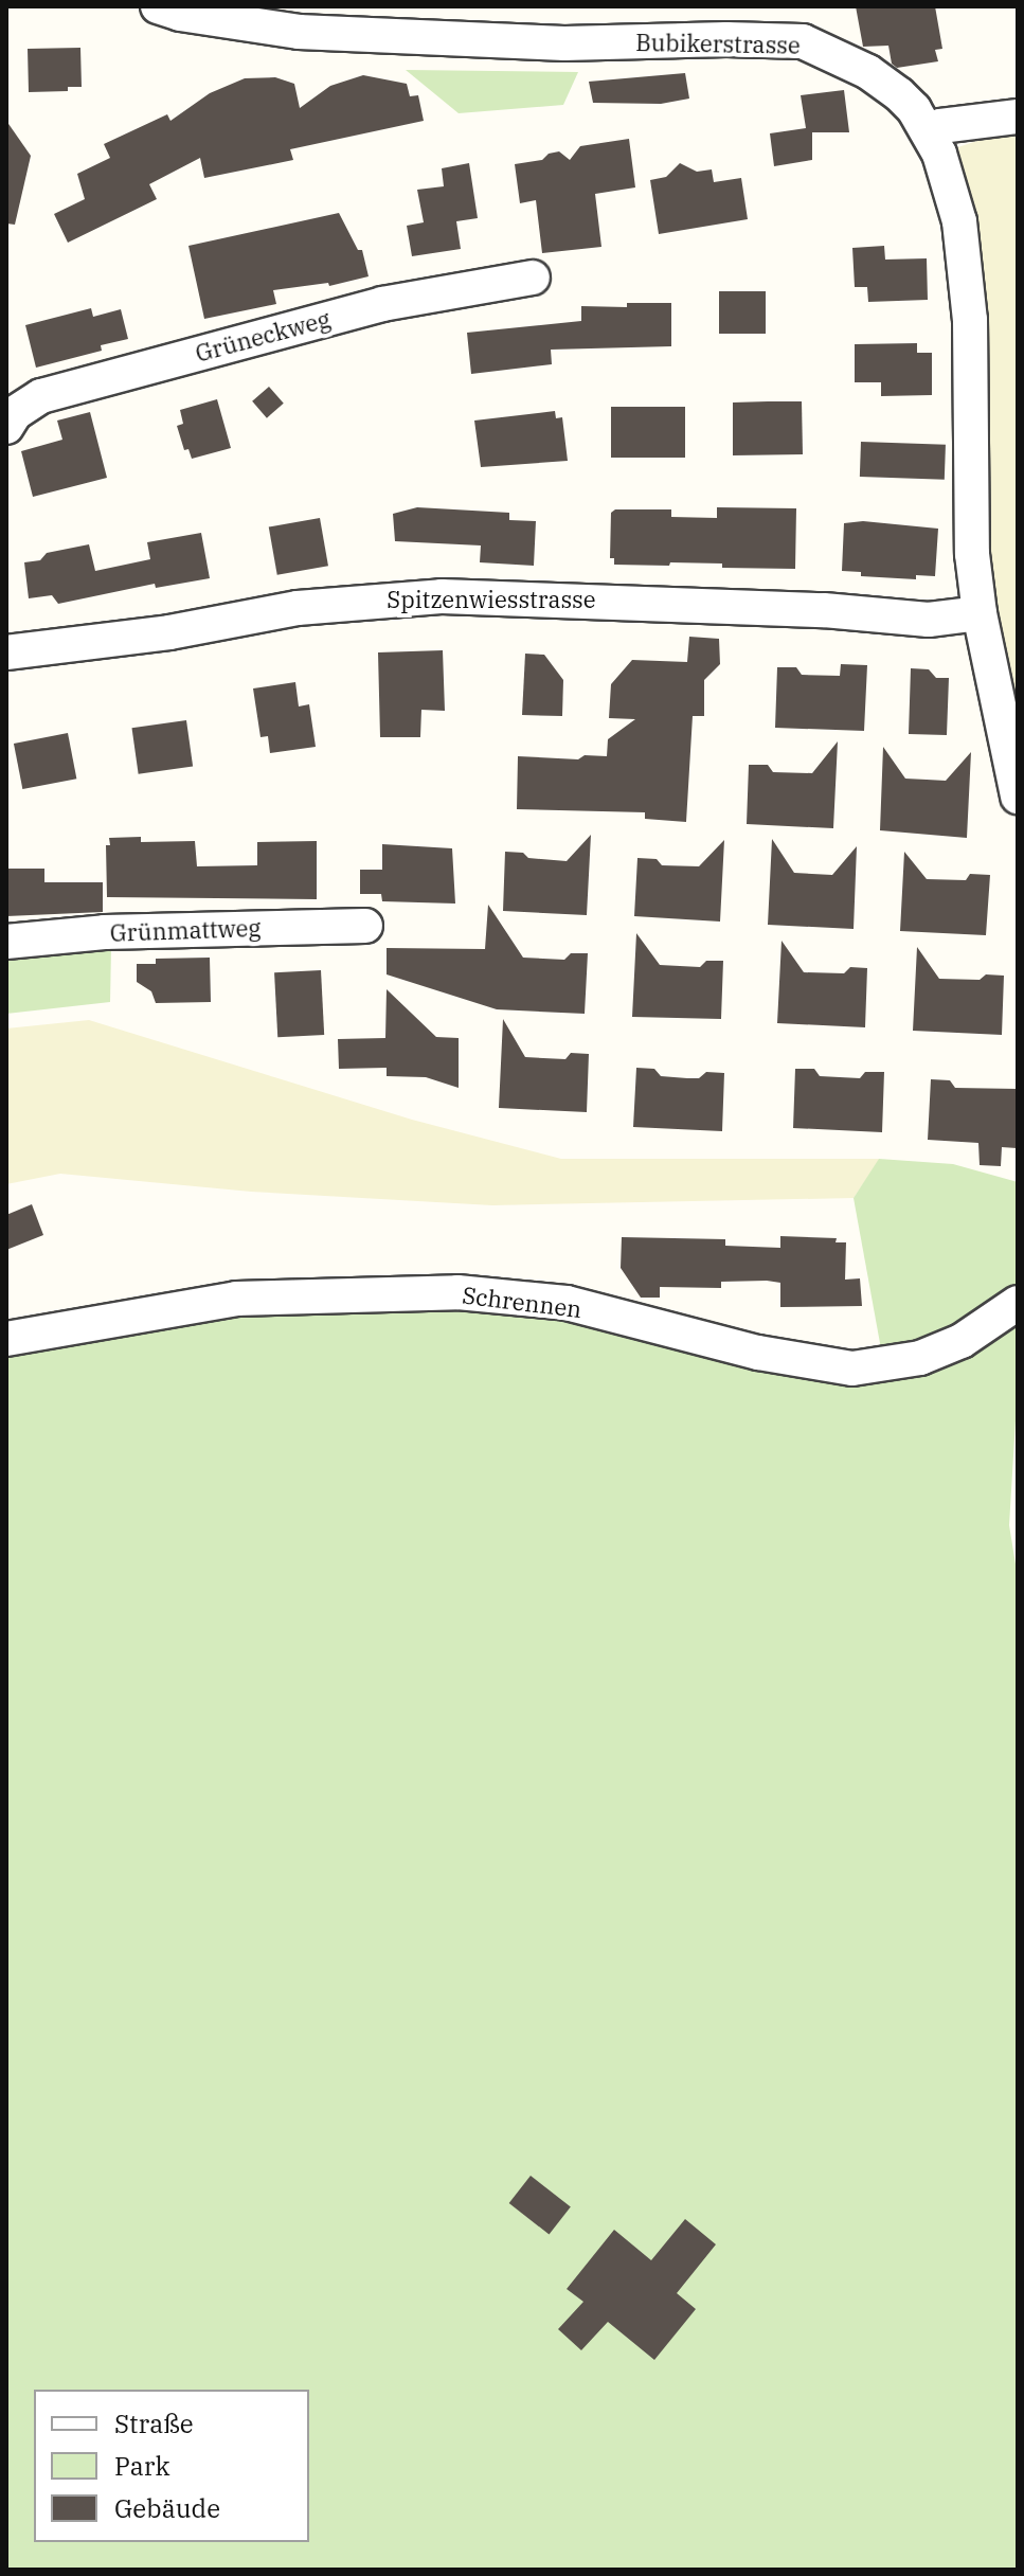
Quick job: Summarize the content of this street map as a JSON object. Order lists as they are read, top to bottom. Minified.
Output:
{"streets":{"street":["Bubikerstrasse","Grüneckweg","Spitzenwiesstrasse","Grünmattweg","Schrennen"]},"crossings":[["Bubikerstrasse","Spitzenwiesstrasse"]],"legend":["Straße","Park","Gebäude"]}
